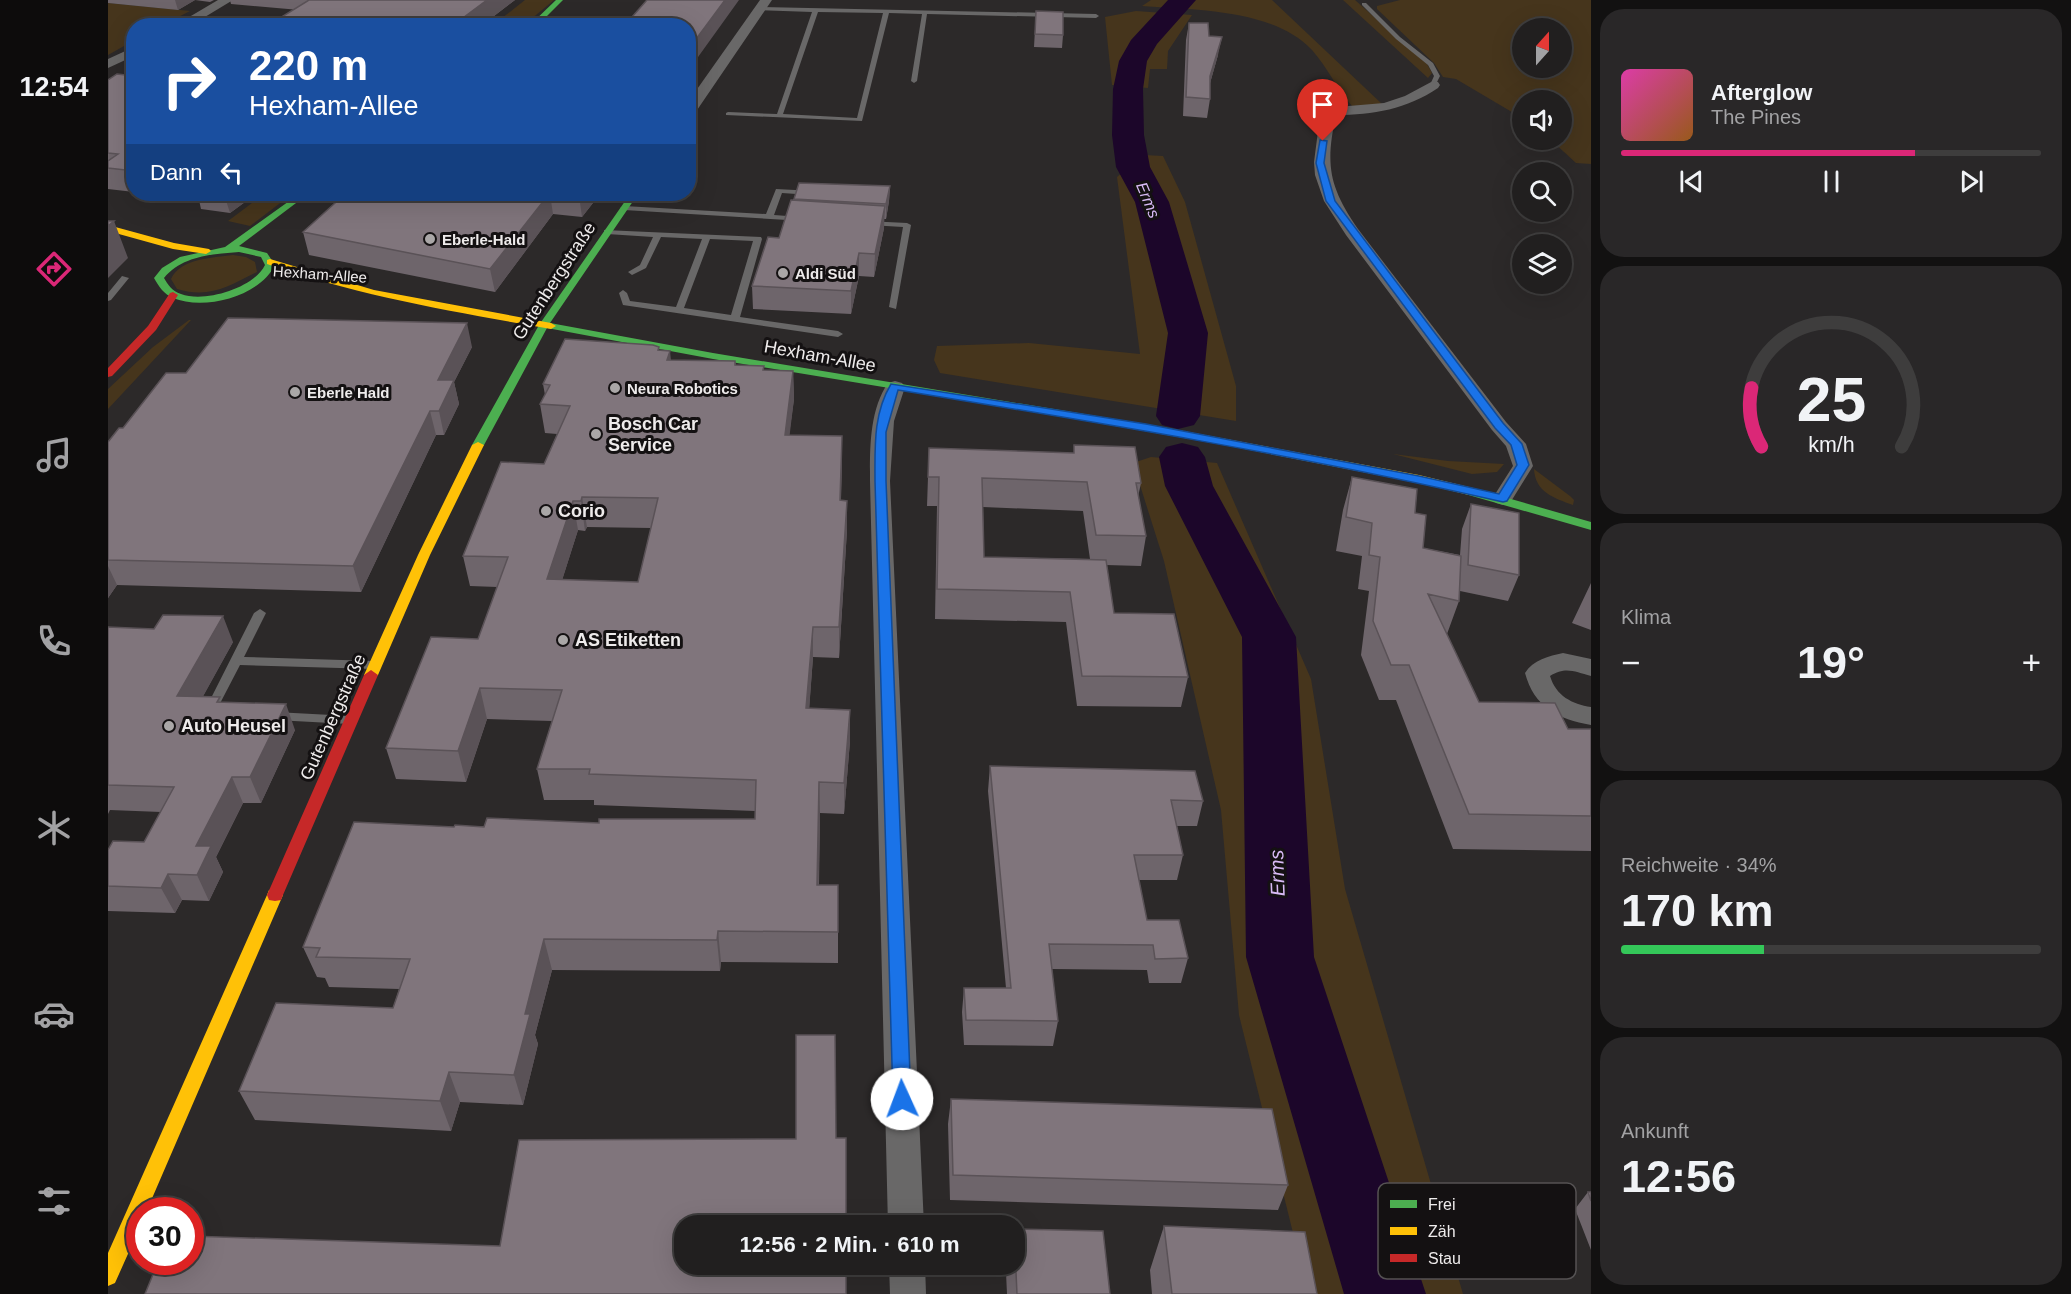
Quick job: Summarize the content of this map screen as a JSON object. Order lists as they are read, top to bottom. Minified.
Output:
{"streets":{"main road":["Hexham-Allee","Gutenbergstraße"]},"crossings":[["Hexham-Allee","Gutenbergstraße"]],"water":["Erms"],"places":["Eberle-Hald","Aldi Süd","Neura Robotics","Eberle Hald","Bosch Car Service","Corio","AS Etiketten","Auto Heusel"],"legend":["Frei","Zäh","Stau"],"north":"top","page":{"tabs":"12:54","turn":["220 m","Hexham-Allee"],"song":["Afterglow","The Pines"],"then":"Dann","tile":["Klima",["Reichweite · 34%","170 km"],["Ankunft","12:56"]],"heat":["−","19°","+"],"limit":"30","trip":"12:56 · 2 Min. · 610 m","gauge":["25","km/h"]}}
